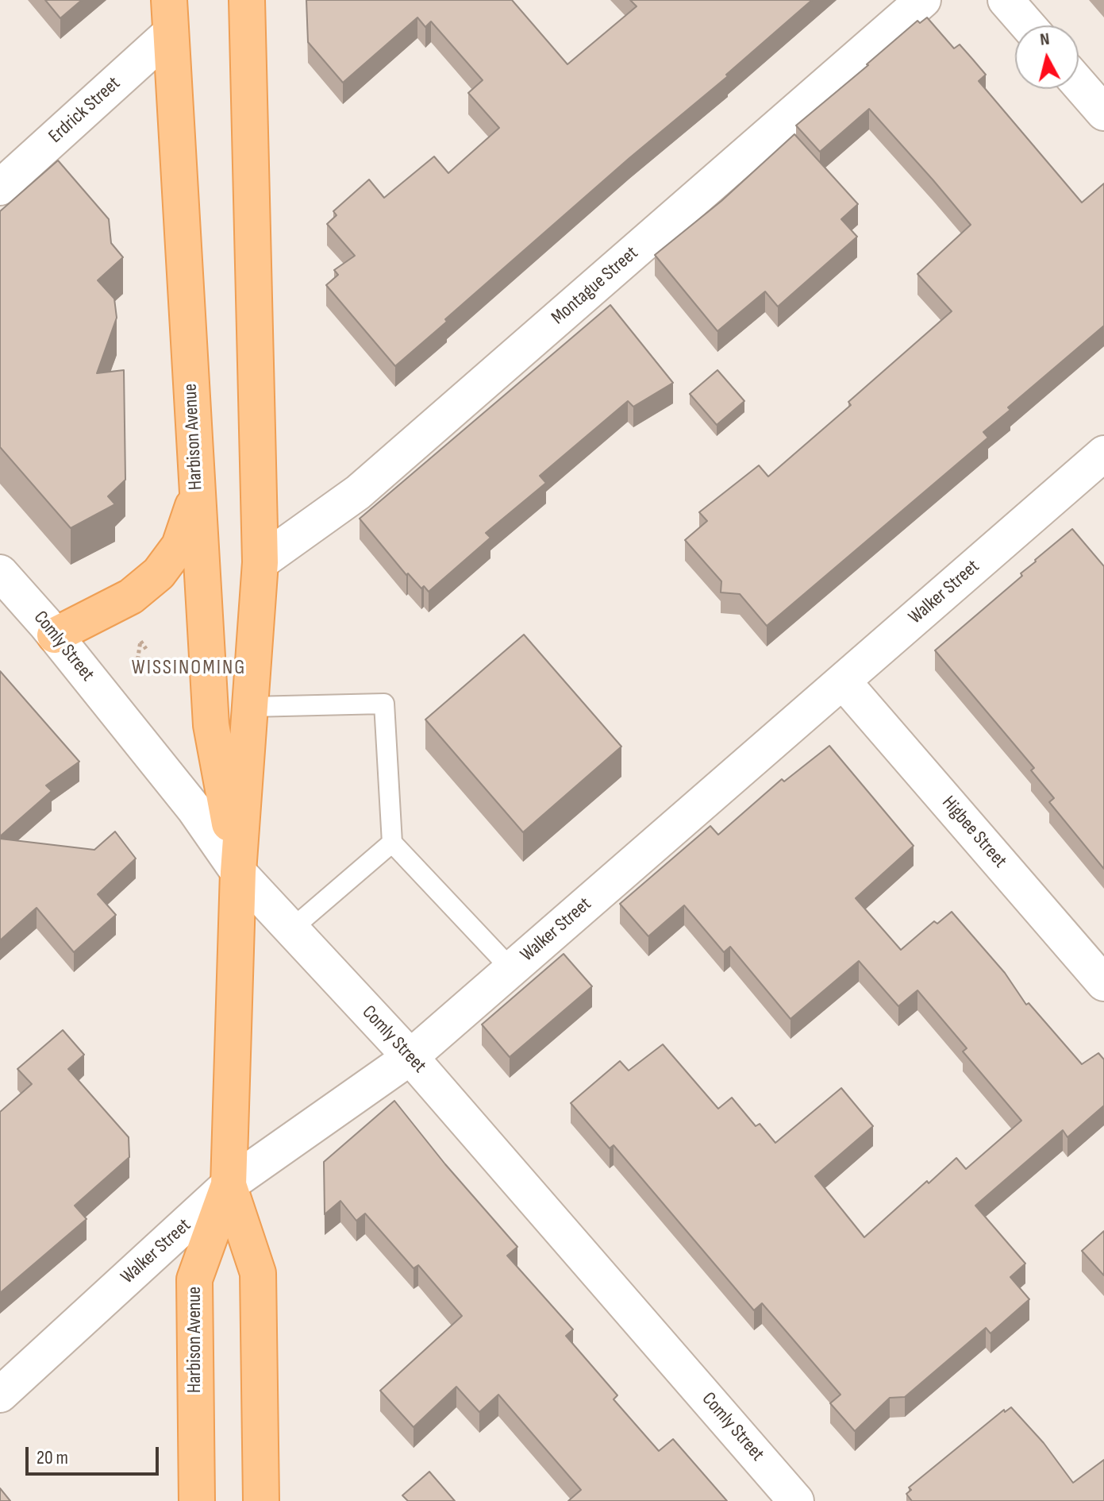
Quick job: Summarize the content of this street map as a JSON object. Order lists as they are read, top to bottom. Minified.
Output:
{"streets":{"main road":["Harbison Avenue"],"street":["Erdrick Street","Montague Street","Walker Street","Comly Street","Higbee Street"]},"crossings":[["Erdrick Street","Harbison Avenue"],["Montague Street","Harbison Avenue"],["Harbison Avenue","Walker Street"],["Harbison Avenue","Comly Street"],["Walker Street","Comly Street"],["Walker Street","Higbee Street"]],"districts":["WISSINOMING"],"scale_bar":"20 m","north":"top"}
